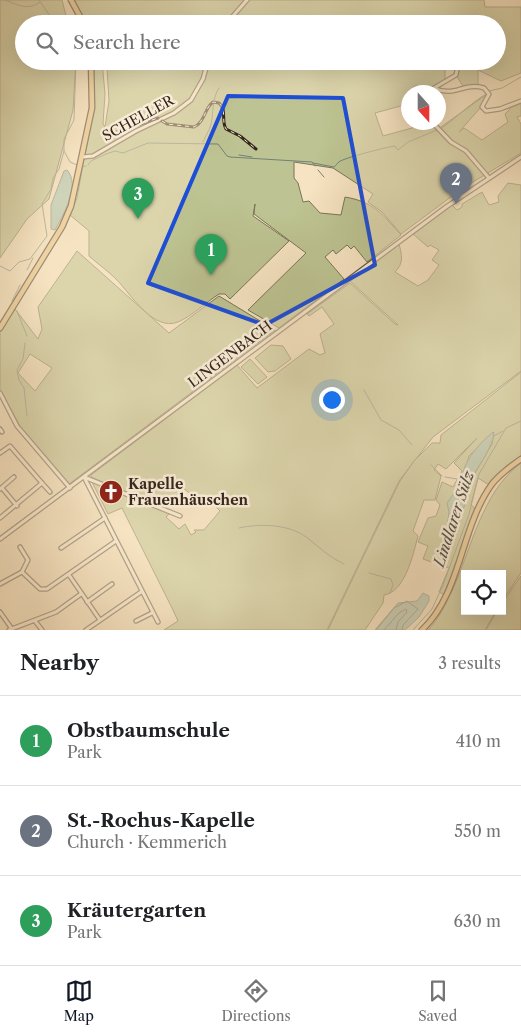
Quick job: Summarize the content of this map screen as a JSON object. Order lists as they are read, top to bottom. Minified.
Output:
{"streets":{"street":["SCHELLER","LINGENBACH"]},"water":["Lindlarer Sülz"],"places":{"church":["Kapelle Frauenhäuschen"]},"north":"bottom","page":{"search":"Search here","pins":["2","3","1"],"heading":["Nearby","3 results"],"list":[{"mark":"1","name":"Obstbaumschule","note":"Park","value":"410 m"},{"mark":"2","name":"St.-Rochus-Kapelle","note":"Church · Kemmerich","value":"550 m"},{"mark":"3","name":"Kräutergarten","note":"Park","value":"630 m"}],"nav":["Map","Directions","Saved"]}}
